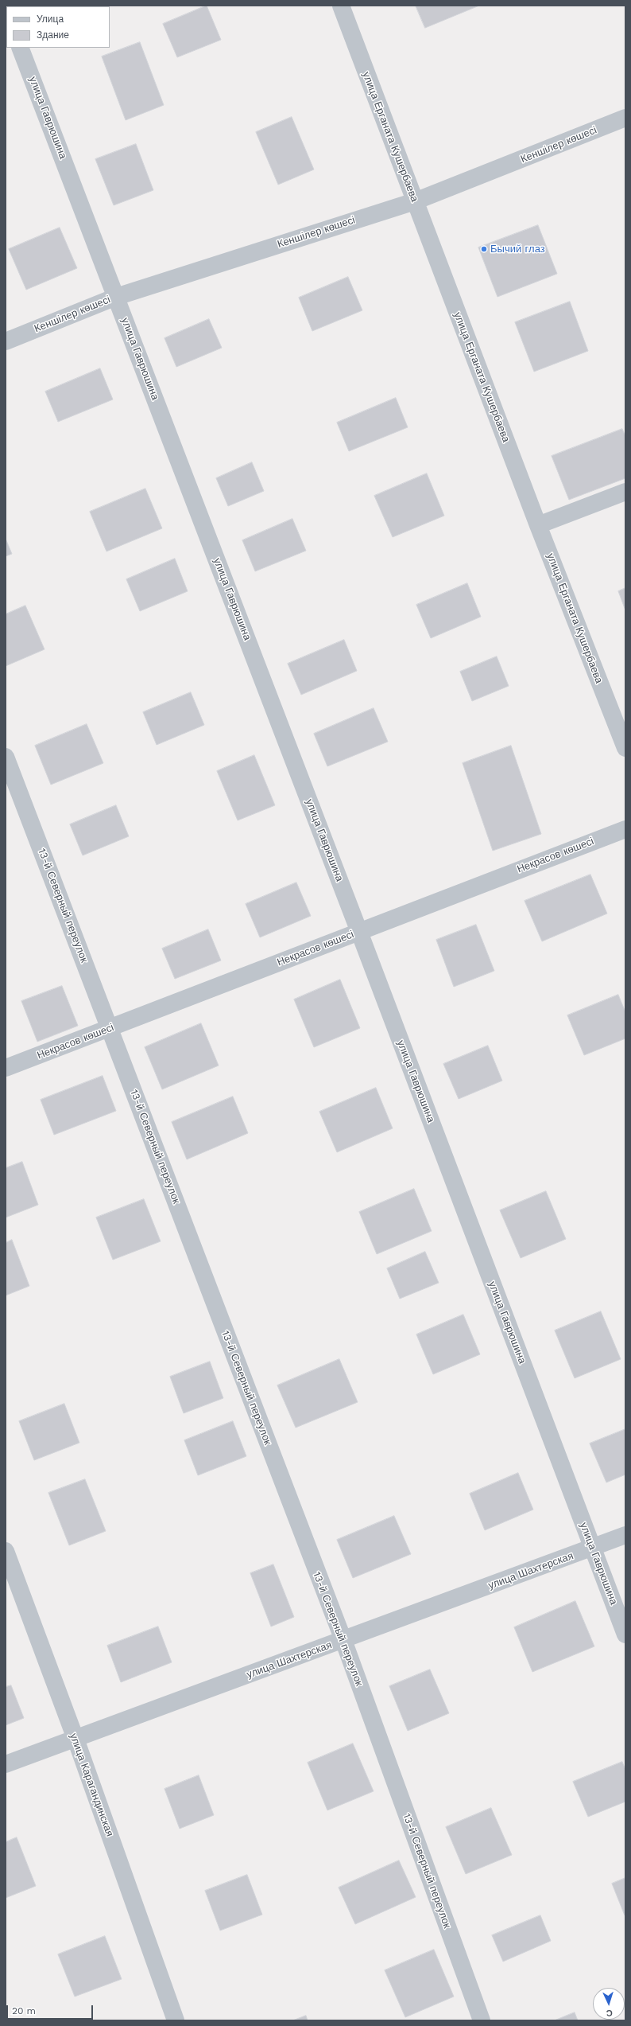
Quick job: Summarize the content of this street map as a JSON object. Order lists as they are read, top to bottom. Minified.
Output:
{"streets":{"street":["улица Гаврюшина","улица Ерганата Кушербаева","Кеншілер көшесі","Некрасов көшесі","13-й Северный переулок","улица Шахтерская","улица Карагандинская"]},"crossings":[["улица Гаврюшина","Кеншілер көшесі"],["улица Гаврюшина","Некрасов көшесі"],["улица Гаврюшина","улица Шахтерская"],["улица Ерганата Кушербаева","Кеншілер көшесі"],["Некрасов көшесі","13-й Северный переулок"],["13-й Северный переулок","улица Шахтерская"],["улица Шахтерская","улица Карагандинская"]],"places":["Бычий глаз"],"legend":["Улица","Здание"],"scale_bar":"20 m","north":"bottom"}
